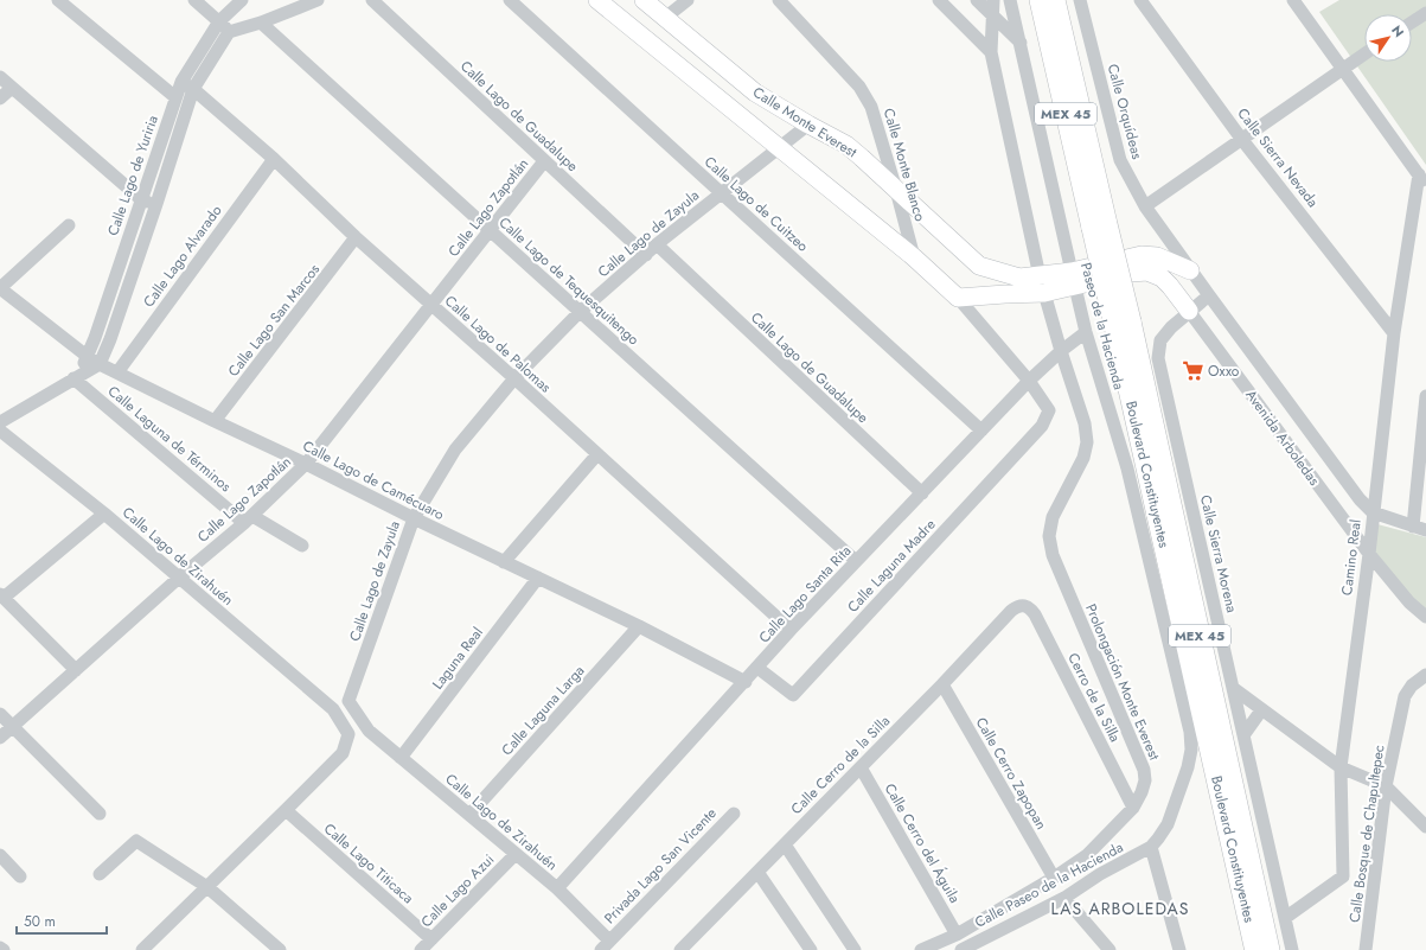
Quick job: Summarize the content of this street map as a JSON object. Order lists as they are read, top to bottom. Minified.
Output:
{"streets":{"highway":["MEX 45","Boulevard Constituyentes"],"main road":["Calle Monte Everest","Avenida Arboledas"],"street":["Calle Orquídeas","Calle Lago de Guadalupe","Calle Sierra Nevada","Calle Monte Blanco","Calle Lago de Yuriria","Calle Lago de Cuitzeo","Calle Lago Zapotlán","Calle Lago de Zayula","Calle Lago Alvarado","Calle Lago de Tequesquitengo","Calle Lago San Marcos","Paseo de la Hacienda","Calle Lago de Palomas","Calle Laguna de Términos","Calle Lago de Camécuaro","Calle Sierra Morena","Calle Lago de Zirahuén","Camino Real","Calle Laguna Madre","Calle Lago Santa Rita","Laguna Real","Prolongación Monte Everest","Cerro de la Silla","Calle Laguna Larga","Calle Cerro de la Silla","Calle Cerro Zapopan","Calle Bosque de Chapultepec","Calle Cerro del Águila","Calle Lago Titicaca","Privada Lago San Vicente","Calle Paseo de la Hacienda","Calle Lago Azui"]},"crossings":[["Calle Orquídeas","Calle Monte Everest"],["Calle Orquídeas","Avenida Arboledas"],["Calle Lago de Guadalupe","Calle Lago Zapotlán"],["Calle Lago de Guadalupe","Calle Lago de Zayula"],["Calle Lago de Guadalupe","Calle Lago Santa Rita"],["Calle Monte Everest","Calle Monte Blanco"],["Calle Monte Everest","Calle Lago de Zayula"],["Calle Monte Everest","Paseo de la Hacienda"],["Calle Monte Everest","Avenida Arboledas"],["Calle Monte Everest","Calle Laguna Madre"],["Calle Monte Everest","Calle Lago Santa Rita"],["Calle Sierra Nevada","Camino Real"],["Calle Lago de Yuriria","Calle Lago de Palomas"],["Calle Lago de Yuriria","Calle Laguna de Términos"],["Calle Lago de Yuriria","Calle Lago de Camécuaro"],["Calle Lago de Cuitzeo","Calle Lago de Zayula"],["Calle Lago de Cuitzeo","Calle Lago Santa Rita"],["Calle Lago Zapotlán","Calle Lago de Tequesquitengo"],["Calle Lago Zapotlán","Calle Lago de Palomas"],["Calle Lago Zapotlán","Calle Laguna de Términos"],["Calle Lago Zapotlán","Calle Lago de Camécuaro"],["Calle Lago Zapotlán","Calle Lago de Zirahuén"],["Calle Lago de Zayula","Calle Lago de Tequesquitengo"],["Calle Lago de Zayula","Calle Lago de Palomas"],["Calle Lago de Zayula","Calle Lago de Camécuaro"],["Calle Lago de Zayula","Calle Lago de Zirahuén"],["Calle Lago Alvarado","Calle Lago de Palomas"],["Calle Lago Alvarado","Calle Lago de Camécuaro"],["Calle Lago de Tequesquitengo","Calle Lago Santa Rita"],["Calle Lago San Marcos","Calle Lago de Palomas"],["Calle Lago San Marcos","Calle Lago de Camécuaro"],["Paseo de la Hacienda","Calle Lago Santa Rita"],["Paseo de la Hacienda","Calle Paseo de la Hacienda"],["Calle Lago de Palomas","Calle Lago Santa Rita"],["Avenida Arboledas","Calle Sierra Morena"],["Avenida Arboledas","Camino Real"],["Calle Lago de Camécuaro","Calle Lago Santa Rita"],["Calle Lago de Camécuaro","Laguna Real"],["Calle Lago de Camécuaro","Calle Laguna Larga"],["Calle Sierra Morena","Camino Real"],["Calle Lago de Zirahuén","Calle Lago Santa Rita"],["Calle Lago de Zirahuén","Laguna Real"],["Calle Lago de Zirahuén","Calle Laguna Larga"],["Calle Lago de Zirahuén","Privada Lago San Vicente"],["Calle Lago de Zirahuén","Calle Lago Azui"],["Calle Laguna Madre","Calle Lago Santa Rita"],["Calle Lago Santa Rita","Prolongación Monte Everest"],["Prolongación Monte Everest","Cerro de la Silla"],["Prolongación Monte Everest","Calle Cerro Zapopan"],["Prolongación Monte Everest","Calle Cerro del Águila"],["Cerro de la Silla","Calle Cerro de la Silla"],["Calle Cerro de la Silla","Calle Cerro Zapopan"],["Calle Cerro de la Silla","Calle Cerro del Águila"],["Calle Lago Titicaca","Calle Lago Azui"]],"districts":["LAS ARBOLEDAS"],"places":{"supermarket":["Oxxo"]},"scale_bar":"50 m","north":"top right"}
